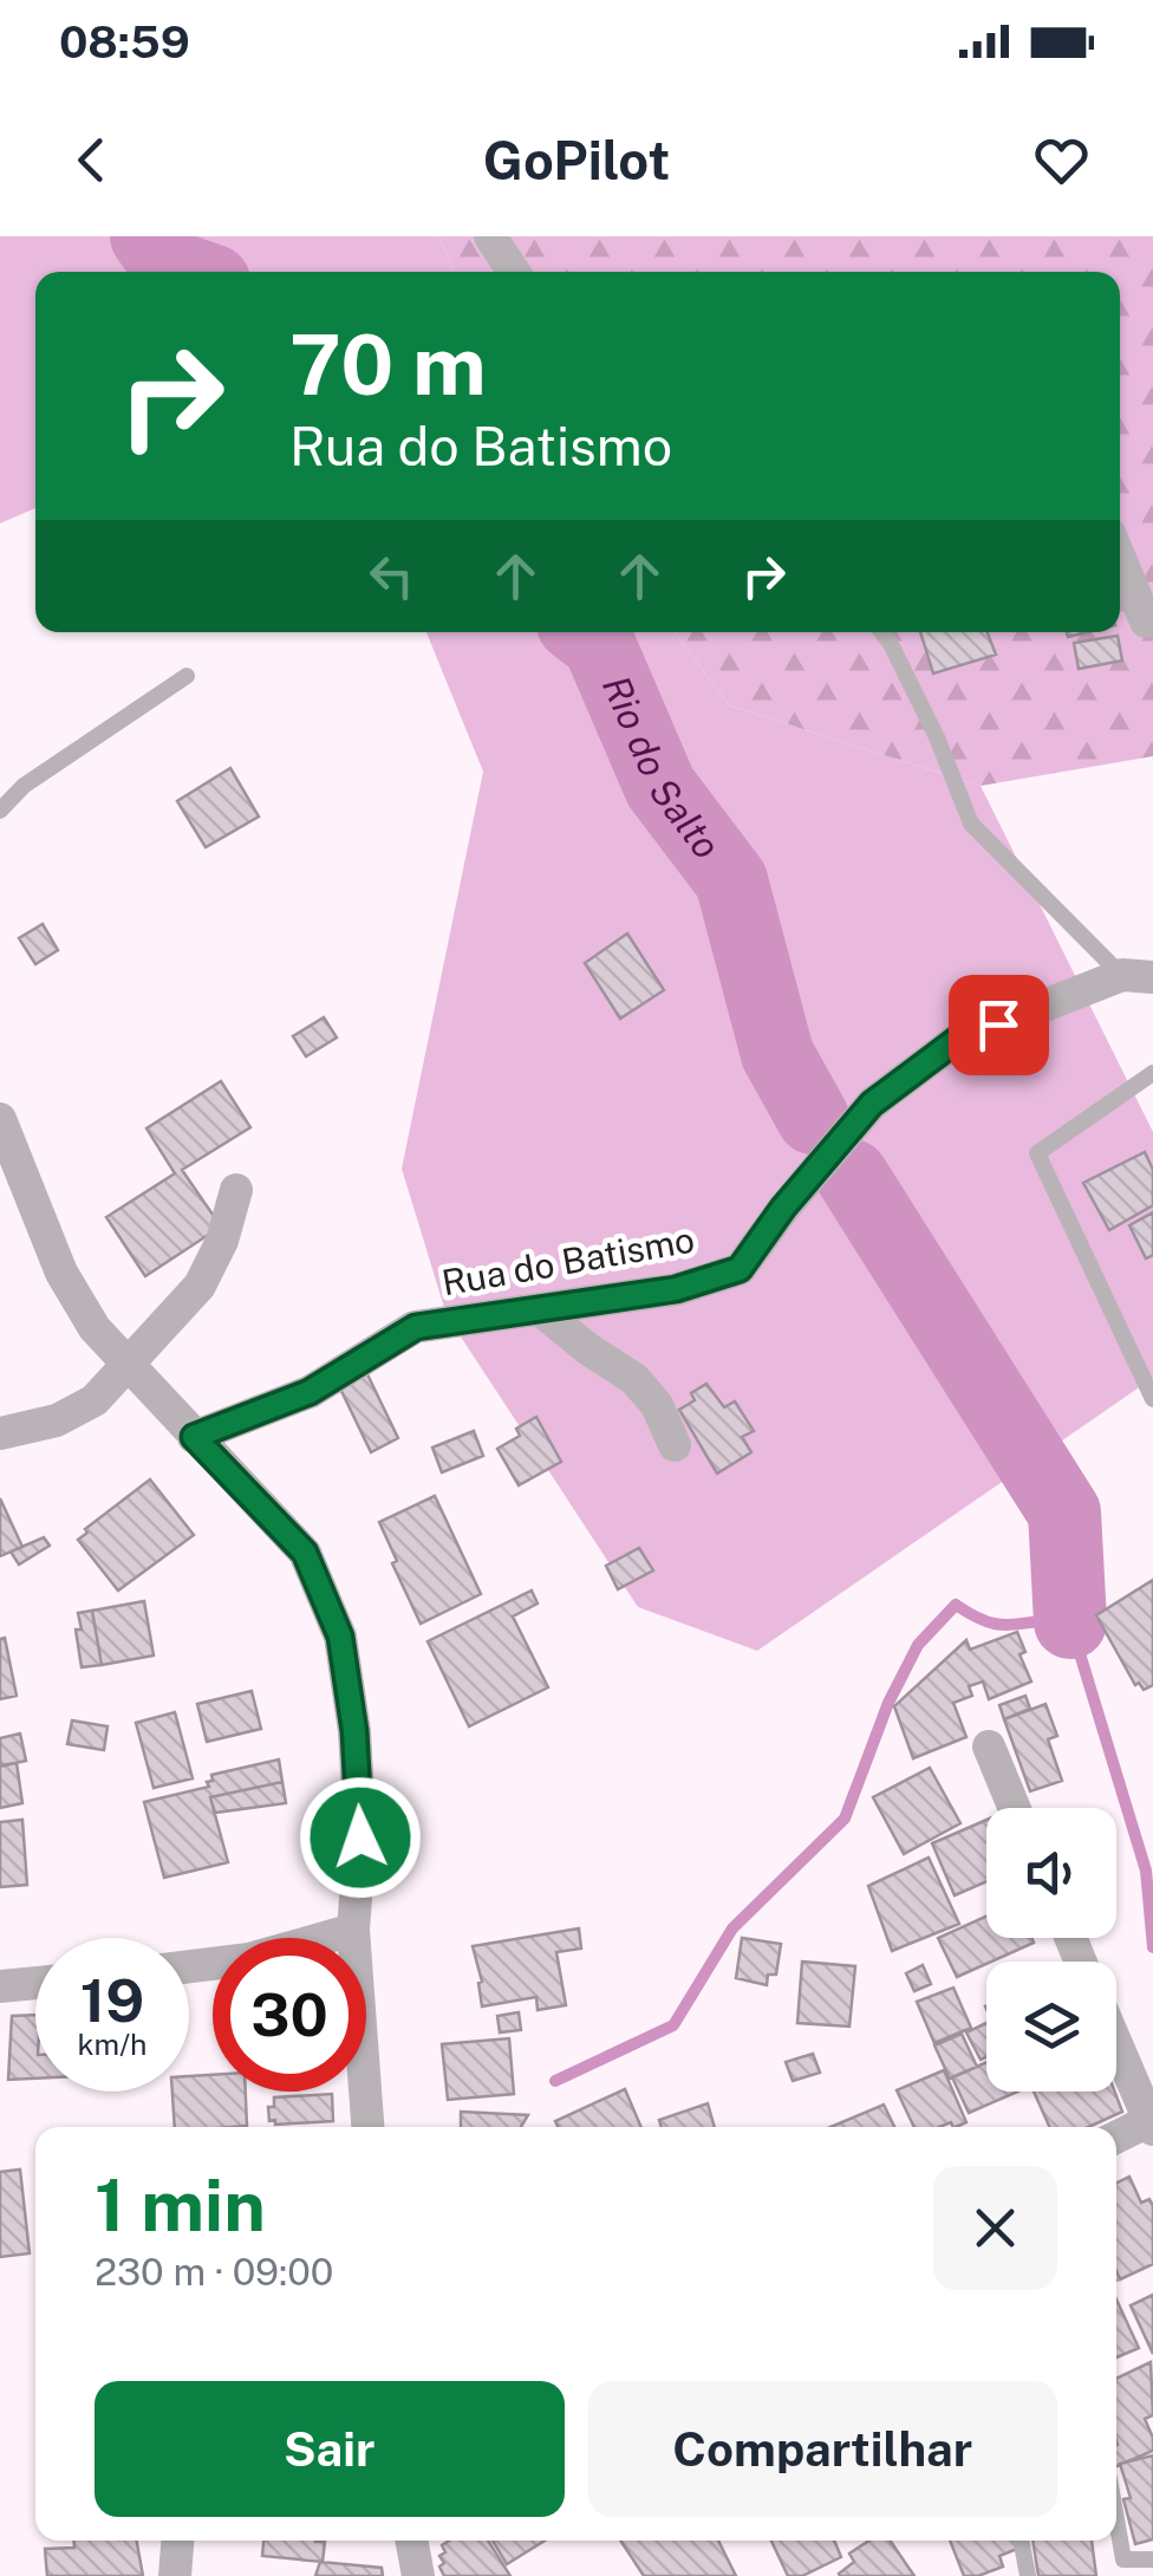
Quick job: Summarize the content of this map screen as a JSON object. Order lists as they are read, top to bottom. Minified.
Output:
{"streets":{"street":["Rua do Batismo"]},"water":["Rio do Salto"],"page":{"status":"08:59","header":"GoPilot","turn":["70 m","Rua do Batismo"],"speed":"19 km/h","limit":"30","heading":["1 min","230 m · 09:00"],"buttons":["Sair","Compartilhar"]}}
